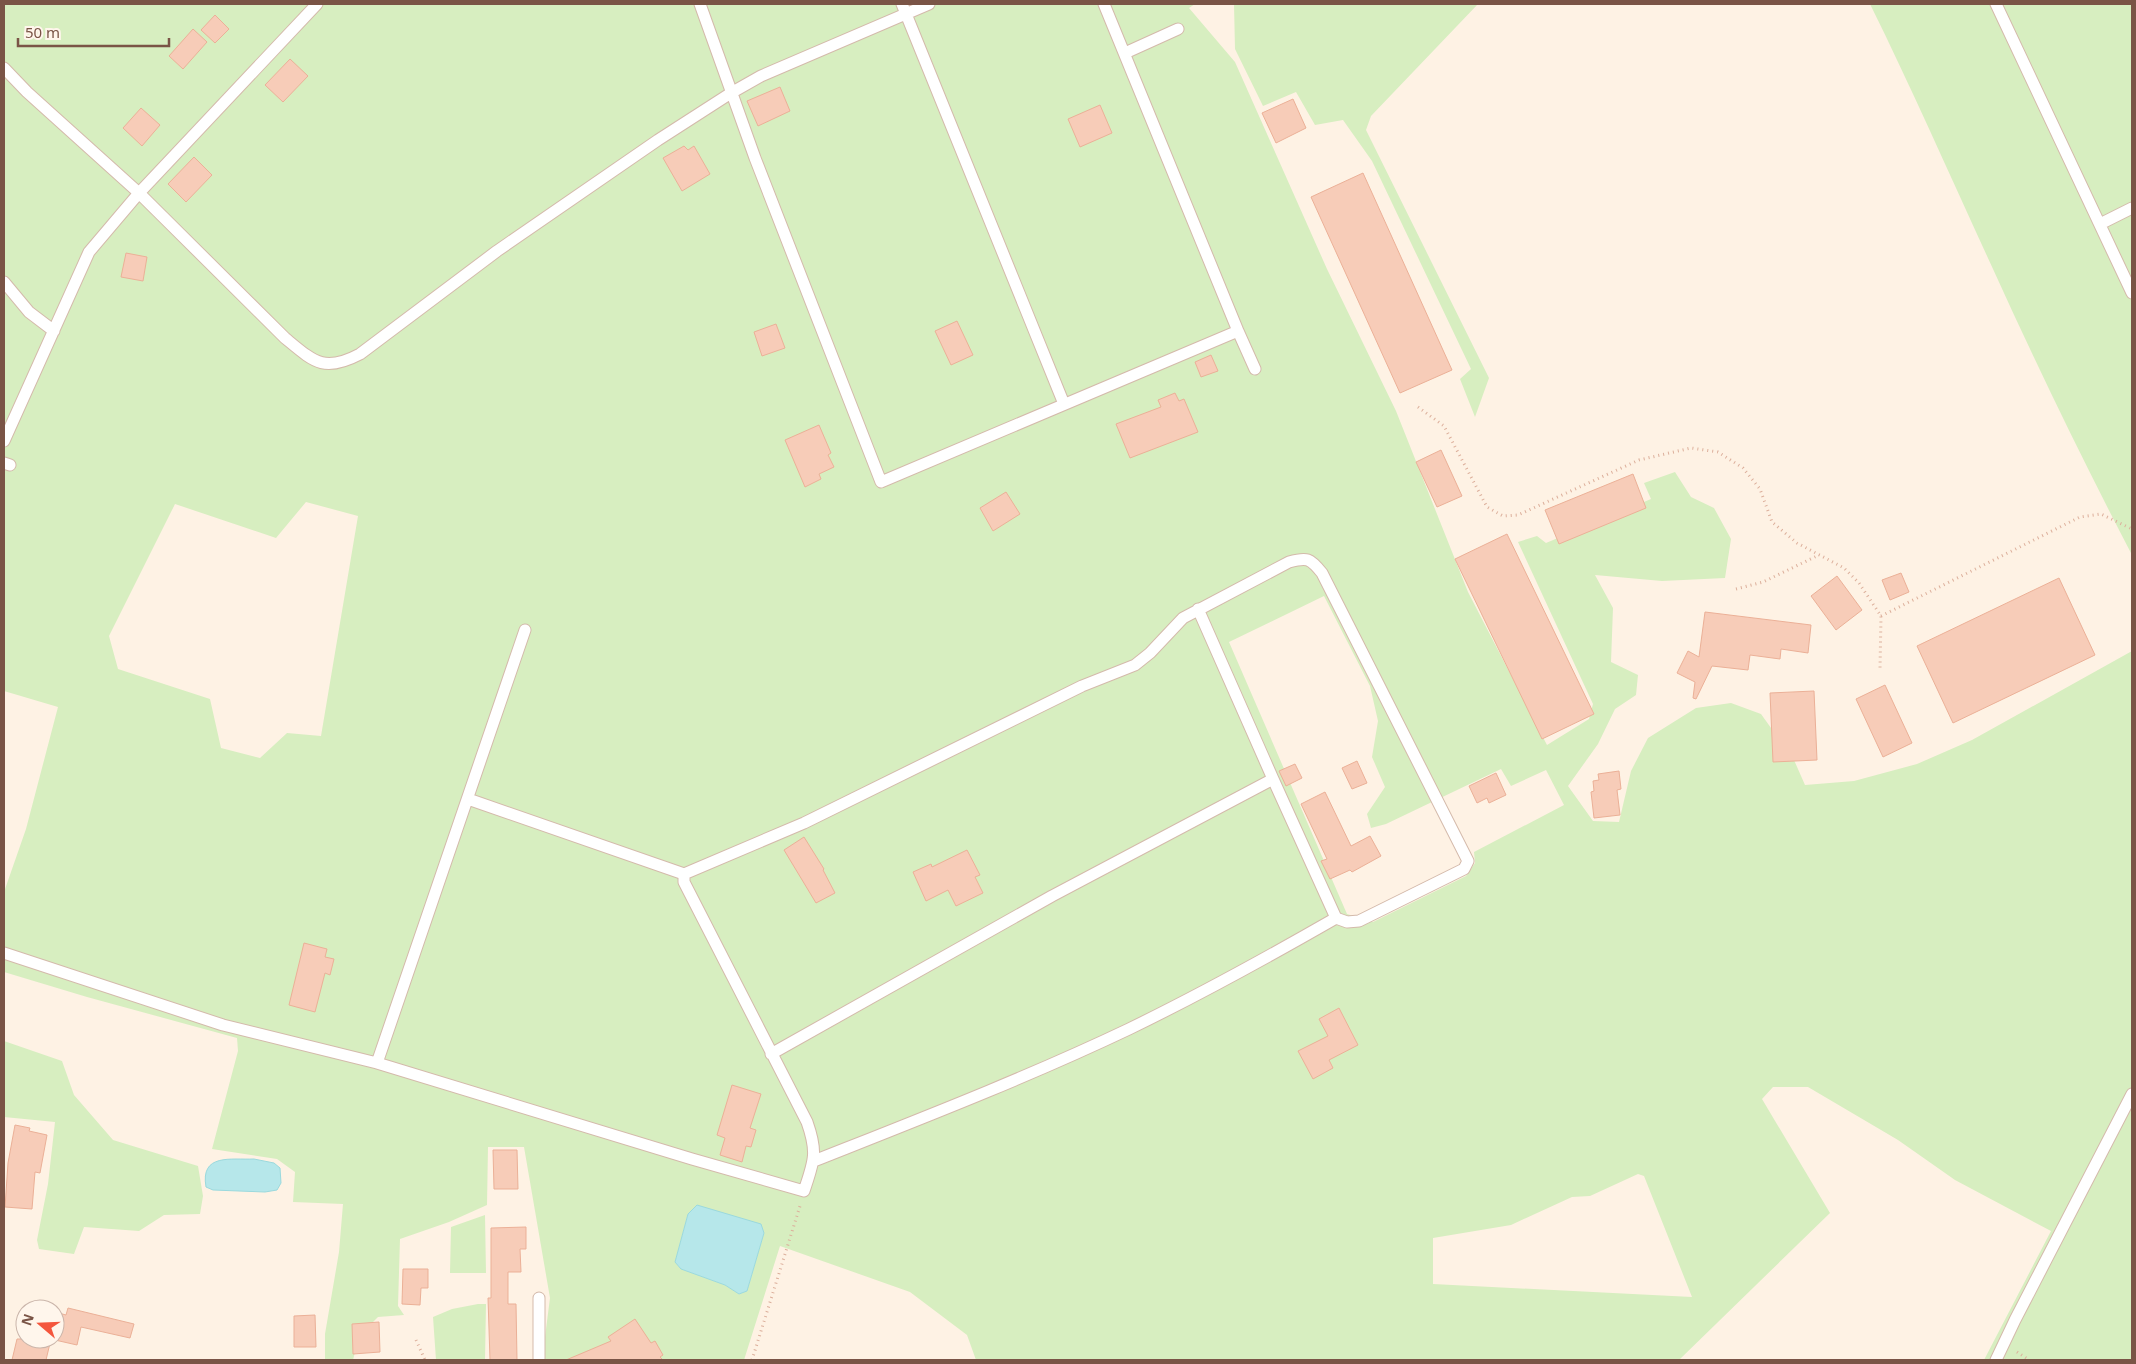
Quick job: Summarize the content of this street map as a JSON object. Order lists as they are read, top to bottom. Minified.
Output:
{"scale_bar":"50 m","north":"left"}
